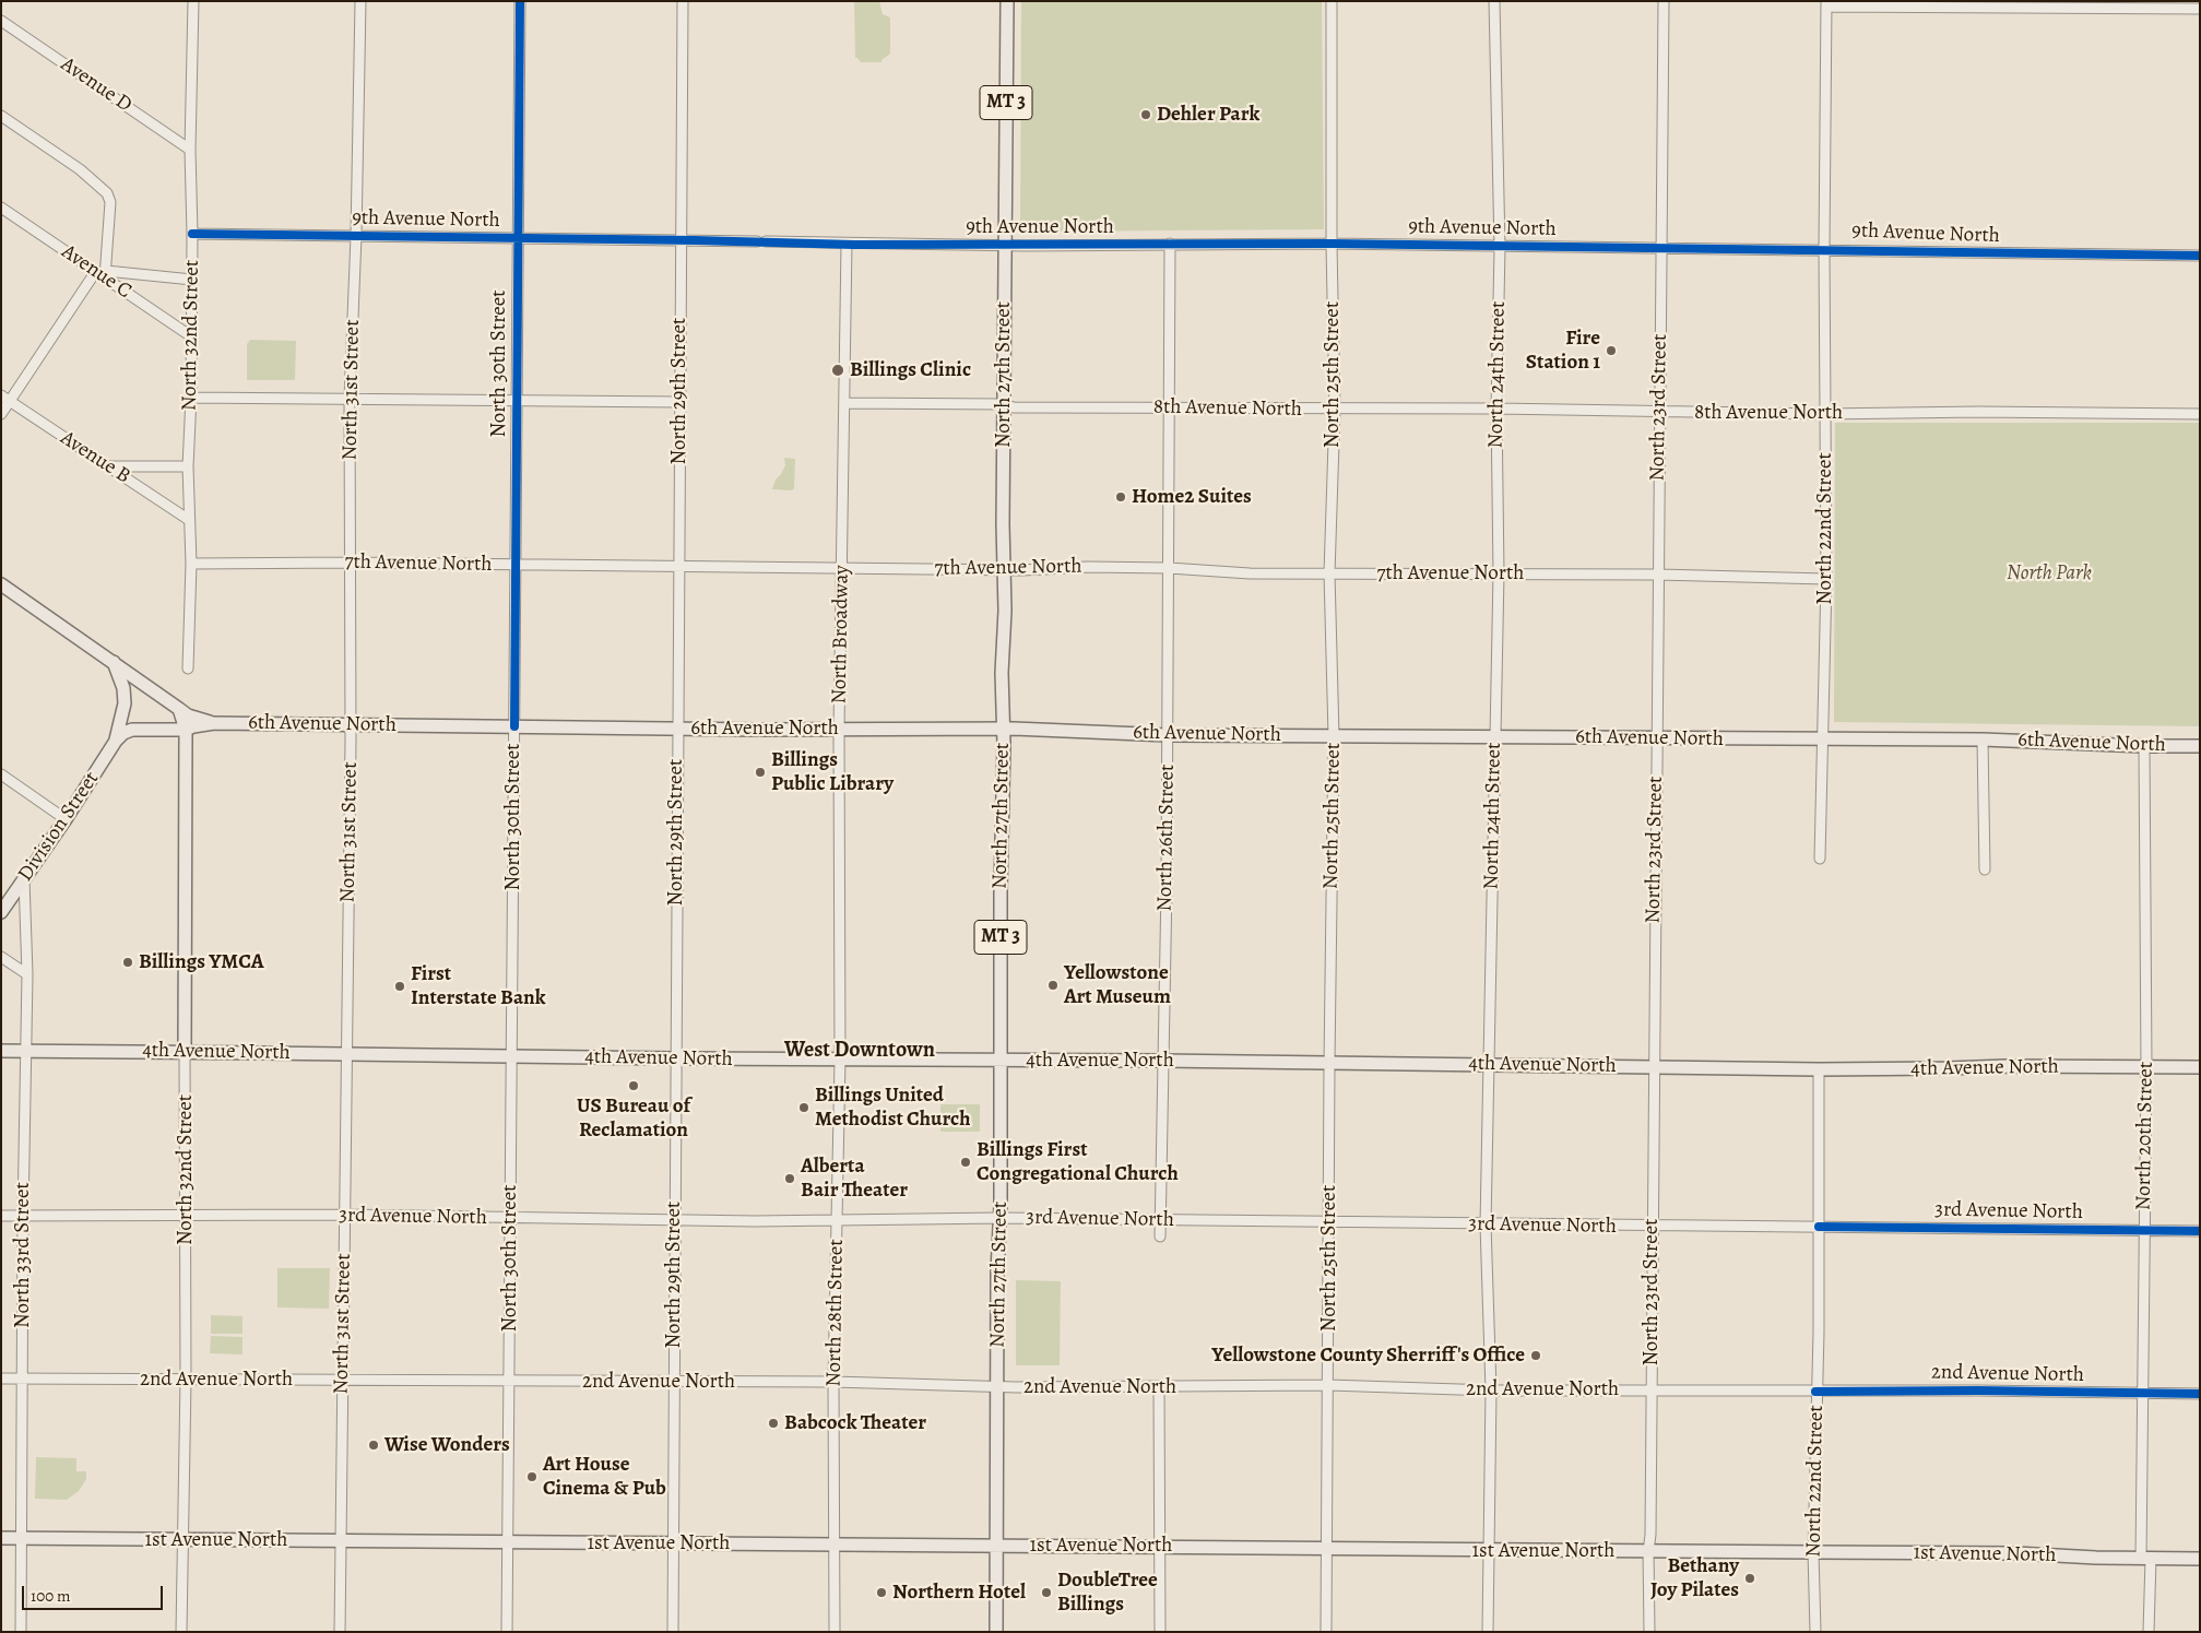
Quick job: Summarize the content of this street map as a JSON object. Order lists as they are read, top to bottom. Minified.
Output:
{"streets":{"main road":["MT 3","North 32nd Street","North 27th Street","6th Avenue North","Division Street","4th Avenue North","1st Avenue North"],"street":["Avenue D","9th Avenue North","Avenue C","North 30th Street","North 25th Street","North 24th Street","North 31st Street","North 29th Street","North 23rd Street","8th Avenue North","Avenue B","North 22nd Street","7th Avenue North","North Broadway","North 26th Street","North 20th Street","3rd Avenue North","North 33rd Street","North 28th Street","2nd Avenue North"]},"crossings":[["Avenue D","North 32nd Street"],["9th Avenue North","North 32nd Street"],["9th Avenue North","North 30th Street"],["9th Avenue North","North 27th Street"],["9th Avenue North","North 25th Street"],["9th Avenue North","North 24th Street"],["9th Avenue North","North 31st Street"],["9th Avenue North","North 29th Street"],["9th Avenue North","North 23rd Street"],["9th Avenue North","North 22nd Street"],["9th Avenue North","North Broadway"],["9th Avenue North","North 26th Street"],["Avenue C","North 32nd Street"],["North 32nd Street","Avenue B"],["North 32nd Street","7th Avenue North"],["North 32nd Street","6th Avenue North"],["North 32nd Street","4th Avenue North"],["North 32nd Street","3rd Avenue North"],["North 32nd Street","2nd Avenue North"],["North 32nd Street","1st Avenue North"],["North 30th Street","7th Avenue North"],["North 30th Street","6th Avenue North"],["North 30th Street","4th Avenue North"],["North 30th Street","3rd Avenue North"],["North 30th Street","2nd Avenue North"],["North 30th Street","1st Avenue North"],["North 27th Street","8th Avenue North"],["North 27th Street","7th Avenue North"],["North 27th Street","6th Avenue North"],["North 27th Street","4th Avenue North"],["North 27th Street","3rd Avenue North"],["North 27th Street","2nd Avenue North"],["North 27th Street","1st Avenue North"],["North 25th Street","8th Avenue North"],["North 25th Street","7th Avenue North"],["North 25th Street","6th Avenue North"],["North 25th Street","4th Avenue North"],["North 25th Street","3rd Avenue North"],["North 25th Street","2nd Avenue North"],["North 25th Street","1st Avenue North"],["North 24th Street","8th Avenue North"],["North 24th Street","7th Avenue North"],["North 24th Street","6th Avenue North"],["North 24th Street","4th Avenue North"],["North 24th Street","3rd Avenue North"],["North 24th Street","2nd Avenue North"],["North 24th Street","1st Avenue North"],["North 31st Street","7th Avenue North"],["North 31st Street","6th Avenue North"],["North 31st Street","4th Avenue North"],["North 31st Street","3rd Avenue North"],["North 31st Street","2nd Avenue North"],["North 31st Street","1st Avenue North"],["North 29th Street","7th Avenue North"],["North 29th Street","6th Avenue North"],["North 29th Street","4th Avenue North"],["North 29th Street","3rd Avenue North"],["North 29th Street","2nd Avenue North"],["North 29th Street","1st Avenue North"],["North 23rd Street","8th Avenue North"],["North 23rd Street","7th Avenue North"],["North 23rd Street","6th Avenue North"],["North 23rd Street","4th Avenue North"],["North 23rd Street","3rd Avenue North"],["North 23rd Street","2nd Avenue North"],["North 23rd Street","1st Avenue North"],["8th Avenue North","North 22nd Street"],["8th Avenue North","North Broadway"],["8th Avenue North","North 26th Street"],["North 22nd Street","7th Avenue North"],["North 22nd Street","6th Avenue North"],["North 22nd Street","4th Avenue North"],["North 22nd Street","3rd Avenue North"],["North 22nd Street","2nd Avenue North"],["North 22nd Street","1st Avenue North"],["7th Avenue North","North Broadway"],["7th Avenue North","North 26th Street"],["North Broadway","6th Avenue North"],["North Broadway","4th Avenue North"],["North Broadway","North 28th Street"],["6th Avenue North","Division Street"],["6th Avenue North","North 26th Street"],["6th Avenue North","North 20th Street"],["Division Street","North 33rd Street"],["North 26th Street","4th Avenue North"],["North 26th Street","3rd Avenue North"],["4th Avenue North","North 20th Street"],["4th Avenue North","North 33rd Street"],["4th Avenue North","North 28th Street"],["North 20th Street","3rd Avenue North"],["North 20th Street","2nd Avenue North"],["North 20th Street","1st Avenue North"],["3rd Avenue North","North 33rd Street"],["3rd Avenue North","North 28th Street"],["North 33rd Street","2nd Avenue North"],["North 33rd Street","1st Avenue North"],["North 28th Street","2nd Avenue North"],["North 28th Street","1st Avenue North"]],"districts":["West Downtown"],"parks":["North Park"],"places":["Dehler Park","Fire Station 1","Billings Clinic","Home2 Suites","Billings Public Library","Billings YMCA","Yellowstone Art Museum","First Interstate Bank","US Bureau of Reclamation","Billings United Methodist Church","Billings First Congregational Church","Alberta Bair Theater","Yellowstone County Sherriff's Office","Babcock Theater","Wise Wonders","Art House Cinema & Pub","Bethany Joy Pilates","Northern Hotel","DoubleTree Billings"],"scale_bar":"100 m"}
